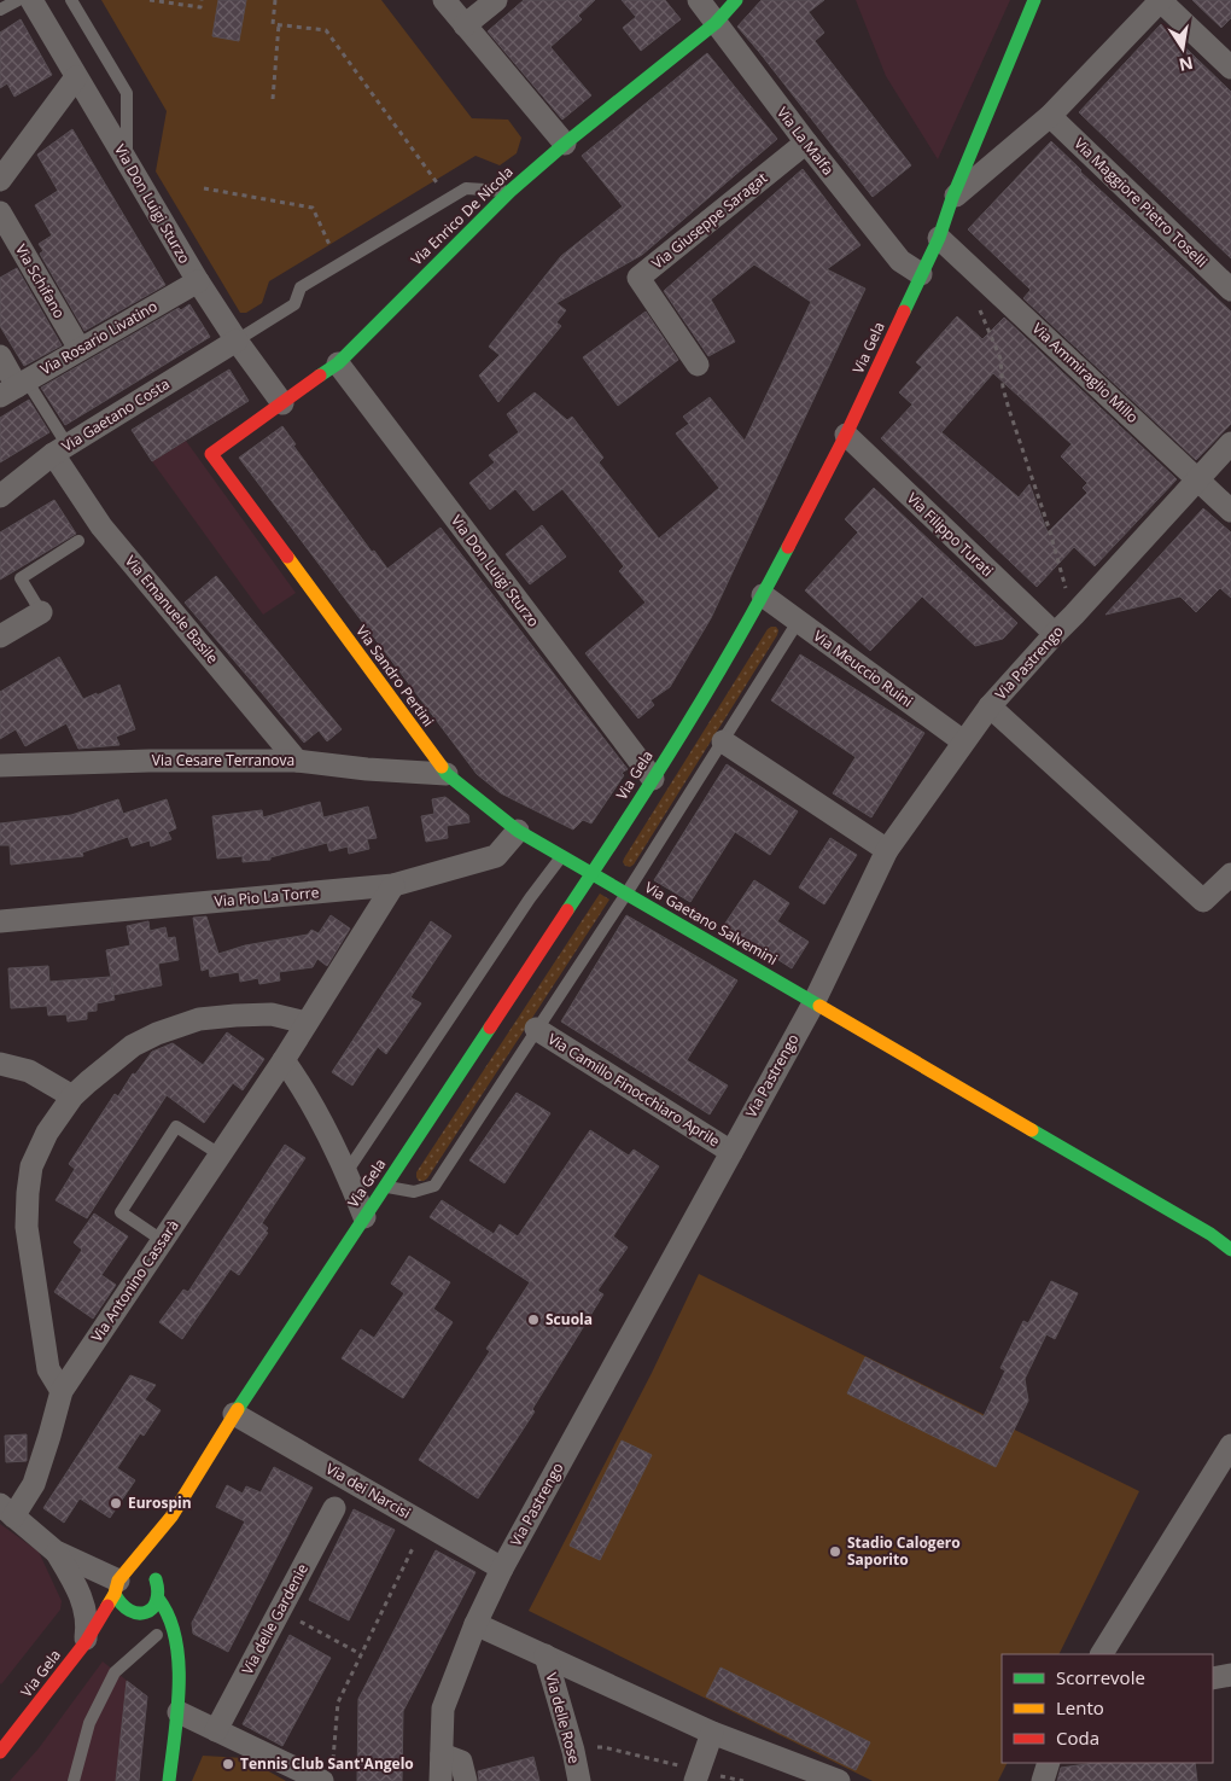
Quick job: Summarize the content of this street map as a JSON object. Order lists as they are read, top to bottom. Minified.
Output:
{"streets":{"street":["Via La Malfa","Via Maggiore Pietro Toselli","Via Don Luigi Sturzo","Via Enrico De Nicola","Via Giuseppe Saragat","Via Schifano","Via Rosario Livatino","Via Gela","Via Ammiraglio Millo","Via Gaetano Costa","Via Filippo Turati","Via Emanuele Basile","Via Pastrengo","Via Meuccio Ruini","Via Sandro Pertini","Via Cesare Terranova","Via Pio La Torre","Via Gaetano Salvemini","Via Camillo Finocchiaro Aprile","Via Antonino Cassarà","Via dei Narcisi","Via delle Gardenie","Via delle Rose"]},"crossings":[["Via La Malfa","Via Enrico De Nicola"],["Via La Malfa","Via Giuseppe Saragat"],["Via La Malfa","Via Gela"],["Via Don Luigi Sturzo","Via Enrico De Nicola"],["Via Don Luigi Sturzo","Via Rosario Livatino"],["Via Don Luigi Sturzo","Via Gela"],["Via Don Luigi Sturzo","Via Gaetano Costa"],["Via Enrico De Nicola","Via Sandro Pertini"],["Via Schifano","Via Rosario Livatino"],["Via Gela","Via Ammiraglio Millo"],["Via Gela","Via Filippo Turati"],["Via Gela","Via Meuccio Ruini"],["Via Gela","Via Sandro Pertini"],["Via Gela","Via Gaetano Salvemini"],["Via Gela","Via dei Narcisi"],["Via Ammiraglio Millo","Via Pastrengo"],["Via Gaetano Costa","Via Emanuele Basile"],["Via Filippo Turati","Via Pastrengo"],["Via Emanuele Basile","Via Cesare Terranova"],["Via Pastrengo","Via Meuccio Ruini"],["Via Pastrengo","Via Gaetano Salvemini"],["Via Pastrengo","Via Camillo Finocchiaro Aprile"],["Via Pastrengo","Via dei Narcisi"],["Via Sandro Pertini","Via Cesare Terranova"],["Via Sandro Pertini","Via Pio La Torre"],["Via Sandro Pertini","Via Gaetano Salvemini"],["Via Pio La Torre","Via Antonino Cassarà"]],"places":["Scuola","Eurospin","Stadio Calogero Saporito","Tennis Club Sant'Angelo"],"legend":["Scorrevole","Lento","Coda"],"north":"bottom"}
